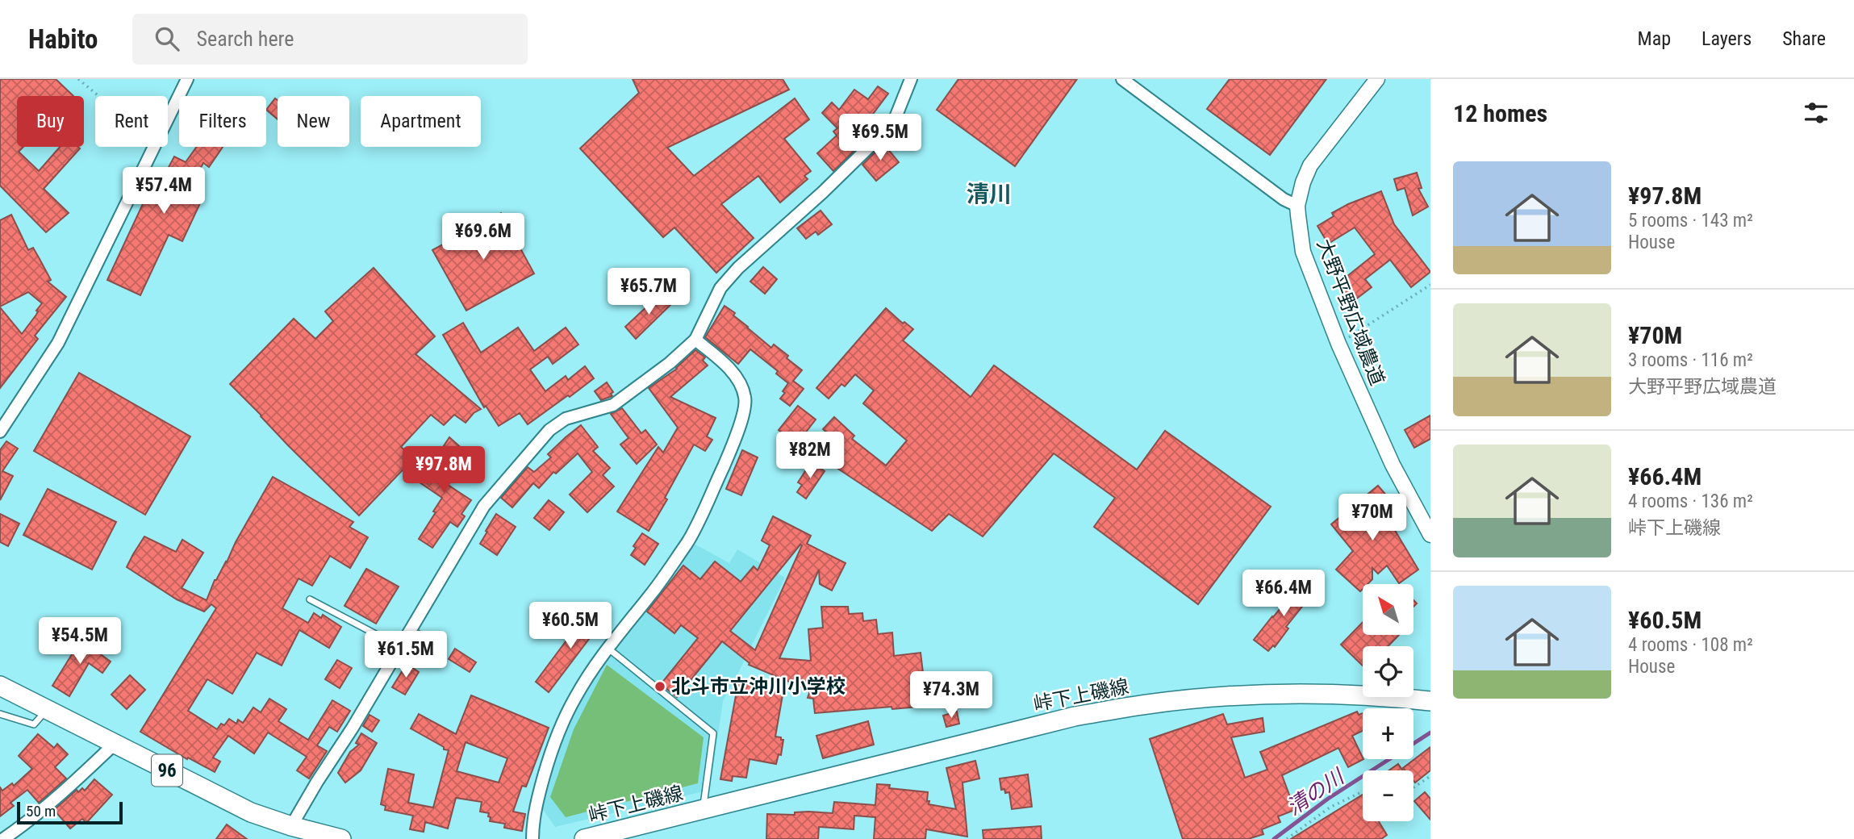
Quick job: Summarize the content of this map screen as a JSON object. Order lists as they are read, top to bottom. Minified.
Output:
{"streets":{"main road":["峠下上磯線","96"],"street":["大野平野広域農道"]},"districts":["清川"],"water":["清の川"],"places":["北斗市立沖川小学校"],"scale_bar":"50 m","north":"top left","page":{"header":"Habito","search":"Search here","nav":["Map","Layers","Share"],"heading":"12 homes","chip":["Buy","Rent","Filters","New","Apartment"],"price":["¥69.5M","¥57.4M","¥69.6M","¥65.7M","¥82M","¥97.8M","¥70M","¥66.4M","¥60.5M","¥54.5M","¥61.5M","¥74.3M"],"list":[{"name":"¥97.8M","note":"5 rooms · 143 m² · House"},{"name":"¥70M","note":"3 rooms · 116 m² · 大野平野広域農道"},{"name":"¥66.4M","note":"4 rooms · 136 m² · 峠下上磯線"},{"name":"¥60.5M","note":"4 rooms · 108 m² · House"}],"map_buttons":["+","−"],"scale":"50 m"}}
